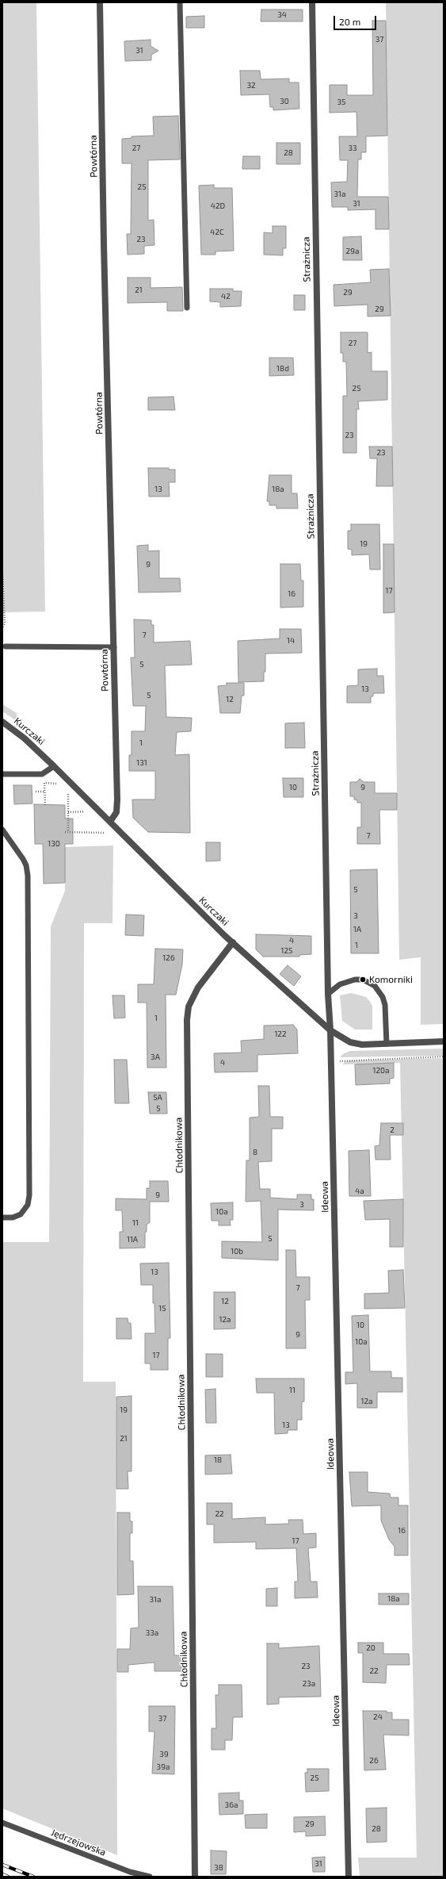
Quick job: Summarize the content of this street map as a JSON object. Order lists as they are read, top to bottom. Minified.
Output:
{"streets":{"street":["Powtórna","Strażnicza","Kurczaki","Chłodnikowa","Ideowa"],"lane":["Jędrzejowska"]},"crossings":[["Powtórna","Kurczaki"],["Strażnicza","Kurczaki"],["Strażnicza","Ideowa"],["Kurczaki","Chłodnikowa"],["Kurczaki","Ideowa"]],"places":["Komorniki"],"house_numbers":["34","37","31","32","30","35","27","33","28","25","31a","31","42D","42C","23","29a","21","29","42","29","27","18d","25","23","23","13","18a","19","9","17","16","7","14","5","13","5","12","1","131","10","9","7","130","5","3","1A","4","1","125","126","1","122","3A","4","120a","5A","5","2","8","4a","9","3","10a","11","5","11A","10b","13","7","12","15","12a","10","9","10a","17","11","12a","19","13","21","18","22","16","17","18a","31a","33a","20","23","22","23a","24","37","39","26","39a","25","36a","29","28","31","38"],"scale_bar":"20 m"}
